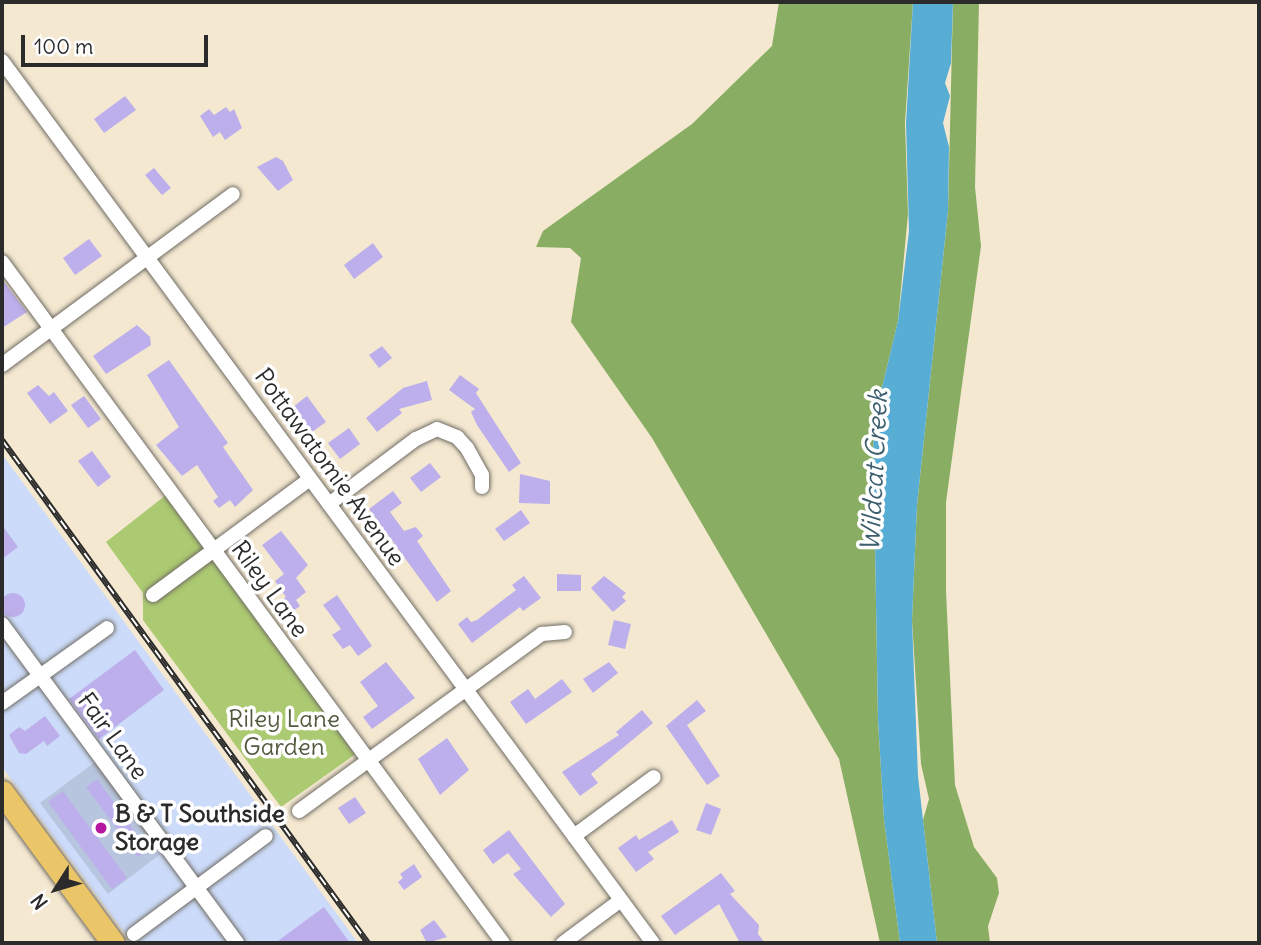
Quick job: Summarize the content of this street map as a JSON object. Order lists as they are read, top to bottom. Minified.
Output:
{"streets":{"street":["Pottawatomie Avenue","Riley Lane","Fair Lane"]},"water":["Wildcat Creek"],"parks":["Riley Lane Garden"],"places":["B & T Southside Storage"],"scale_bar":"100 m","north":"bottom left"}
